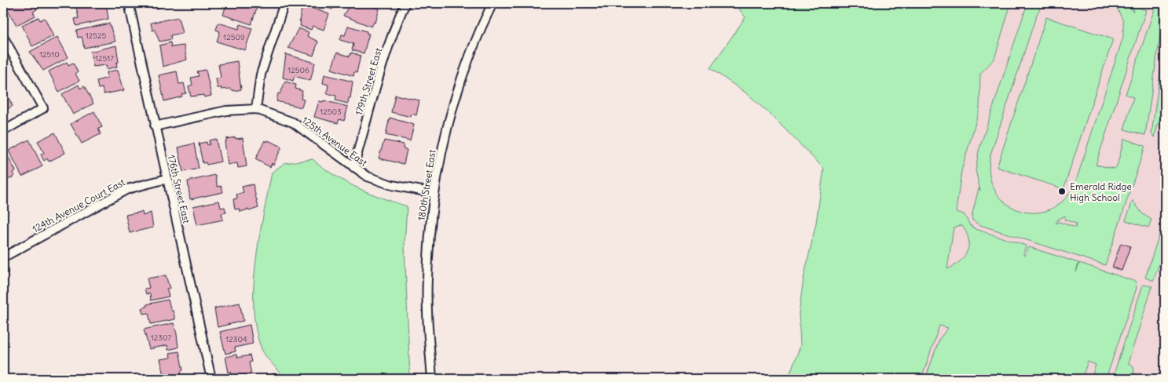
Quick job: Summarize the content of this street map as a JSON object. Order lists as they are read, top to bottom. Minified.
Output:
{"streets":{"street":["179th Street East","125th Avenue East","180th Street East","176th Street East","124th Avenue Court East"]},"crossings":[["179th Street East","125th Avenue East"],["125th Avenue East","180th Street East"],["125th Avenue East","176th Street East"],["176th Street East","124th Avenue Court East"]],"places":["Emerald Ridge High School"],"house_numbers":["12525","12509","12510","12517","12506","12503","12307","12304"]}
